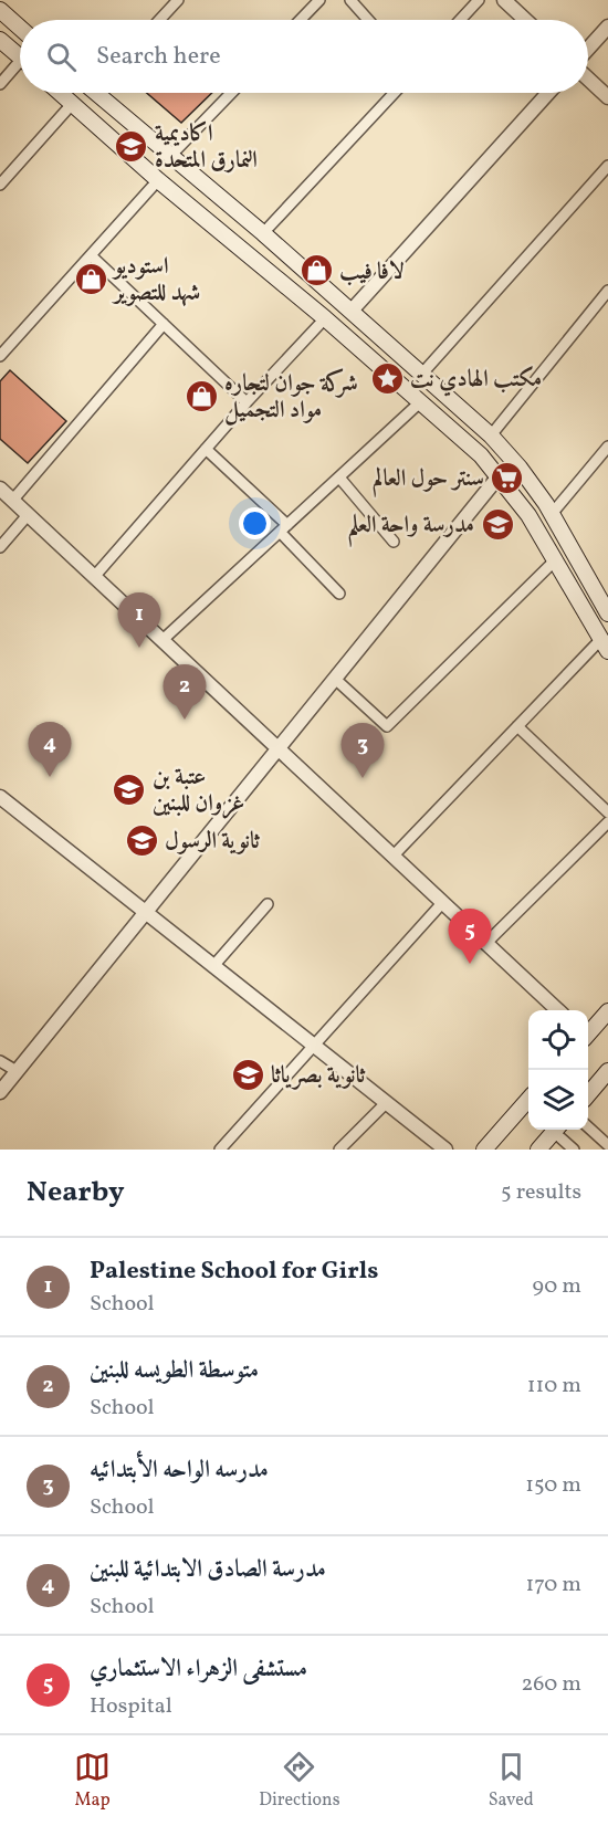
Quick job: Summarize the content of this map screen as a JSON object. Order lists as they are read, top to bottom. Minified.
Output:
{"places":{"school or university":["اكاديمية النمارق المتحدة","مدرسة واحة العلم","عتبة بن غزوان للبنين","ثانوية الرسول","ثانوية بصرياثا"],"shop":["لافا فيب","استوديو شهد للتصوير","شركة جوان لتجاره مواد التجميل"],"place":["مكتب الهادي نت"],"supermarket":["سنتر حول العالم"]},"page":{"search":"Search here","pins":["1","2","4","3","5"],"heading":["Nearby","5 results"],"list":[{"mark":"1","name":"Palestine School for Girls","note":"School","value":"90 m"},{"mark":"2","name":"متوسطة الطويسه للبنين","note":"School","value":"110 m"},{"mark":"3","name":"مدرسه الواحه الأبتدائيه","note":"School","value":"150 m"},{"mark":"4","name":"مدرسة الصادق الابتدائية للبنين","note":"School","value":"170 m"},{"mark":"5","name":"مستشفى الزهراء الاستثماري","note":"Hospital","value":"260 m"}],"nav":["Map","Directions","Saved"]}}
